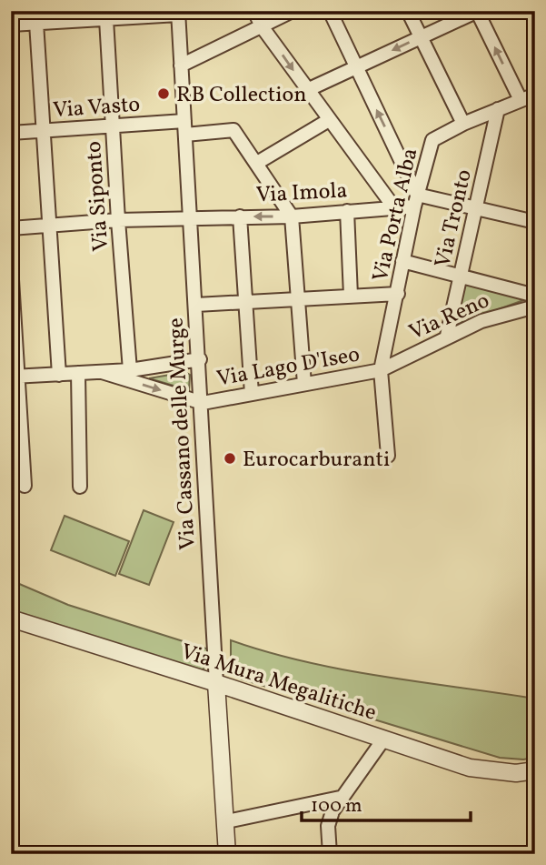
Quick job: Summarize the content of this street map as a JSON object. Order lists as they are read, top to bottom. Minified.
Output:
{"streets":{"street":["Via Vasto","Via Imola","Via Siponto","Via Porta Alba","Via Tronto","Via Reno","Via Lago D'Iseo","Via Cassano delle Murge","Via Mura Megalitiche"]},"crossings":[["Via Vasto","Via Siponto"],["Via Vasto","Via Cassano delle Murge"],["Via Imola","Via Siponto"],["Via Imola","Via Porta Alba"],["Via Imola","Via Tronto"],["Via Imola","Via Cassano delle Murge"],["Via Porta Alba","Via Tronto"],["Via Porta Alba","Via Reno"],["Via Porta Alba","Via Lago D'Iseo"],["Via Tronto","Via Reno"],["Via Reno","Via Lago D'Iseo"],["Via Lago D'Iseo","Via Cassano delle Murge"],["Via Cassano delle Murge","Via Mura Megalitiche"]],"places":["RB Collection","Eurocarburanti"],"scale_bar":"100 m"}
